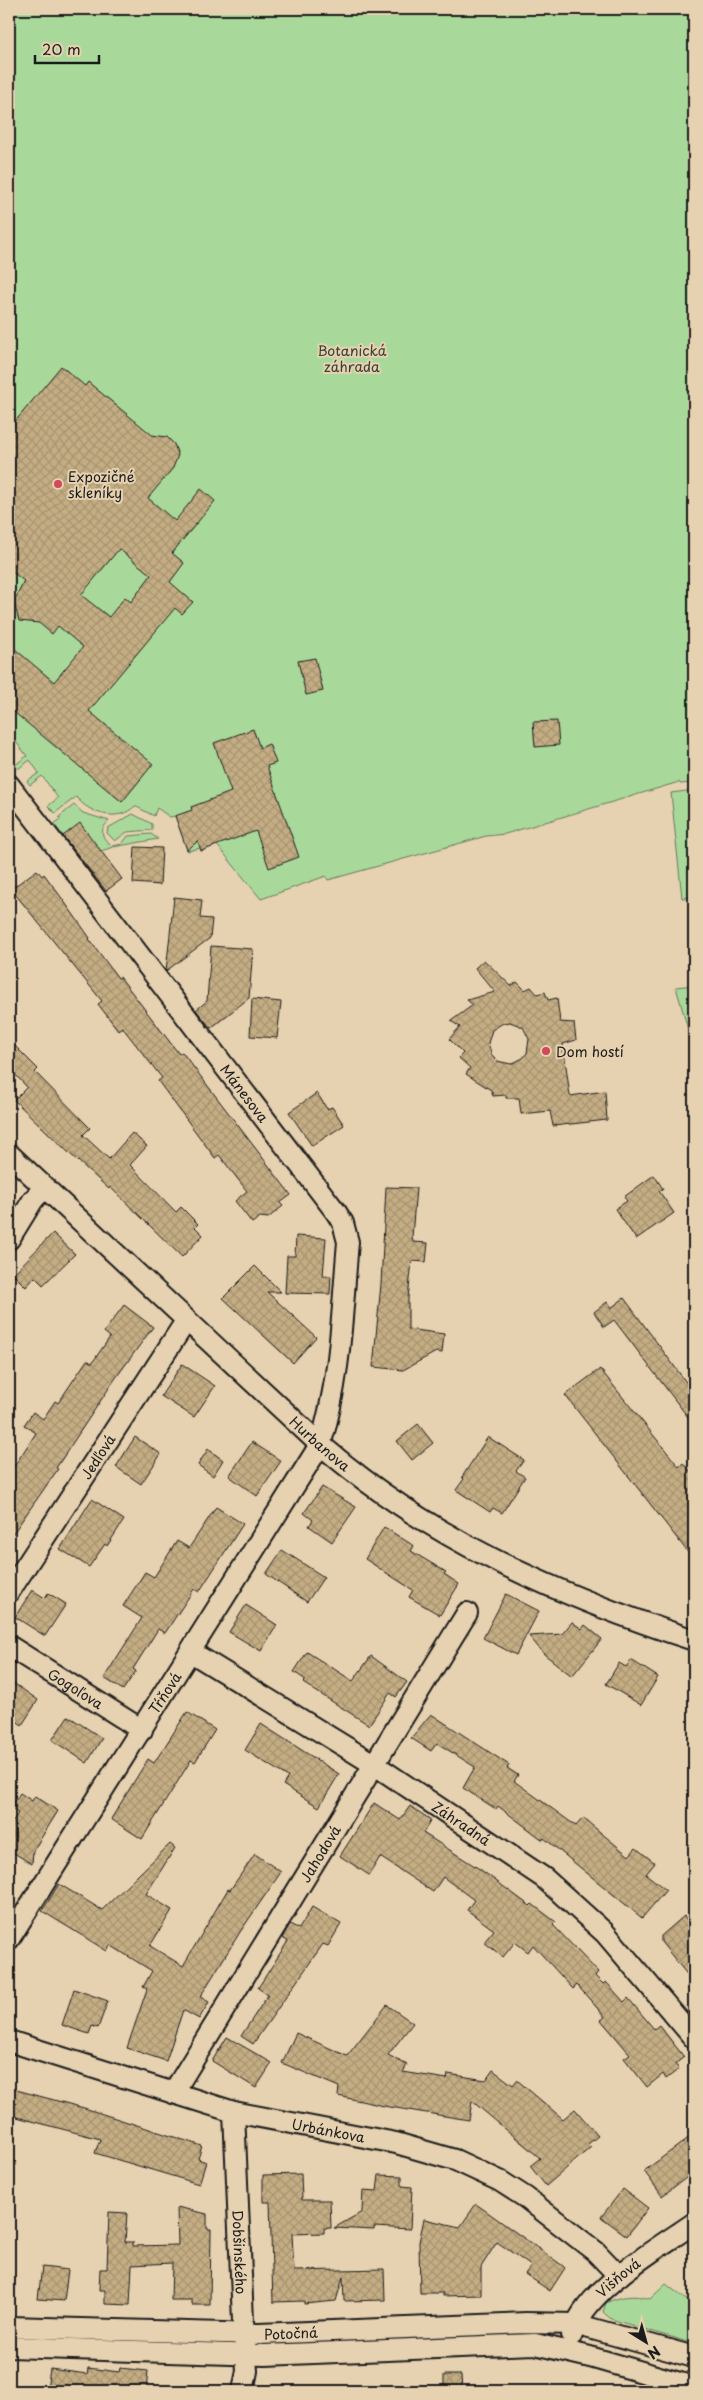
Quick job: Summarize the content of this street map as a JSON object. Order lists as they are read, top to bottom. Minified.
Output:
{"streets":{"street":["Mánesova","Hurbanova","Jedľová","Gogoľova","Tŕňová","Záhradná","Jahodová","Urbánkova","Dobšinského","Višňová","Potočná"]},"crossings":[["Mánesova","Hurbanova"],["Mánesova","Tŕňová"],["Hurbanova","Jedľová"],["Hurbanova","Tŕňová"],["Gogoľova","Tŕňová"],["Tŕňová","Záhradná"],["Záhradná","Jahodová"],["Jahodová","Urbánkova"],["Urbánkova","Dobšinského"],["Urbánkova","Višňová"],["Dobšinského","Potočná"],["Višňová","Potočná"]],"parks":["Botanická záhrada"],"places":["Expozičné skleníky","Dom hostí"],"scale_bar":"20 m","north":"bottom right"}
